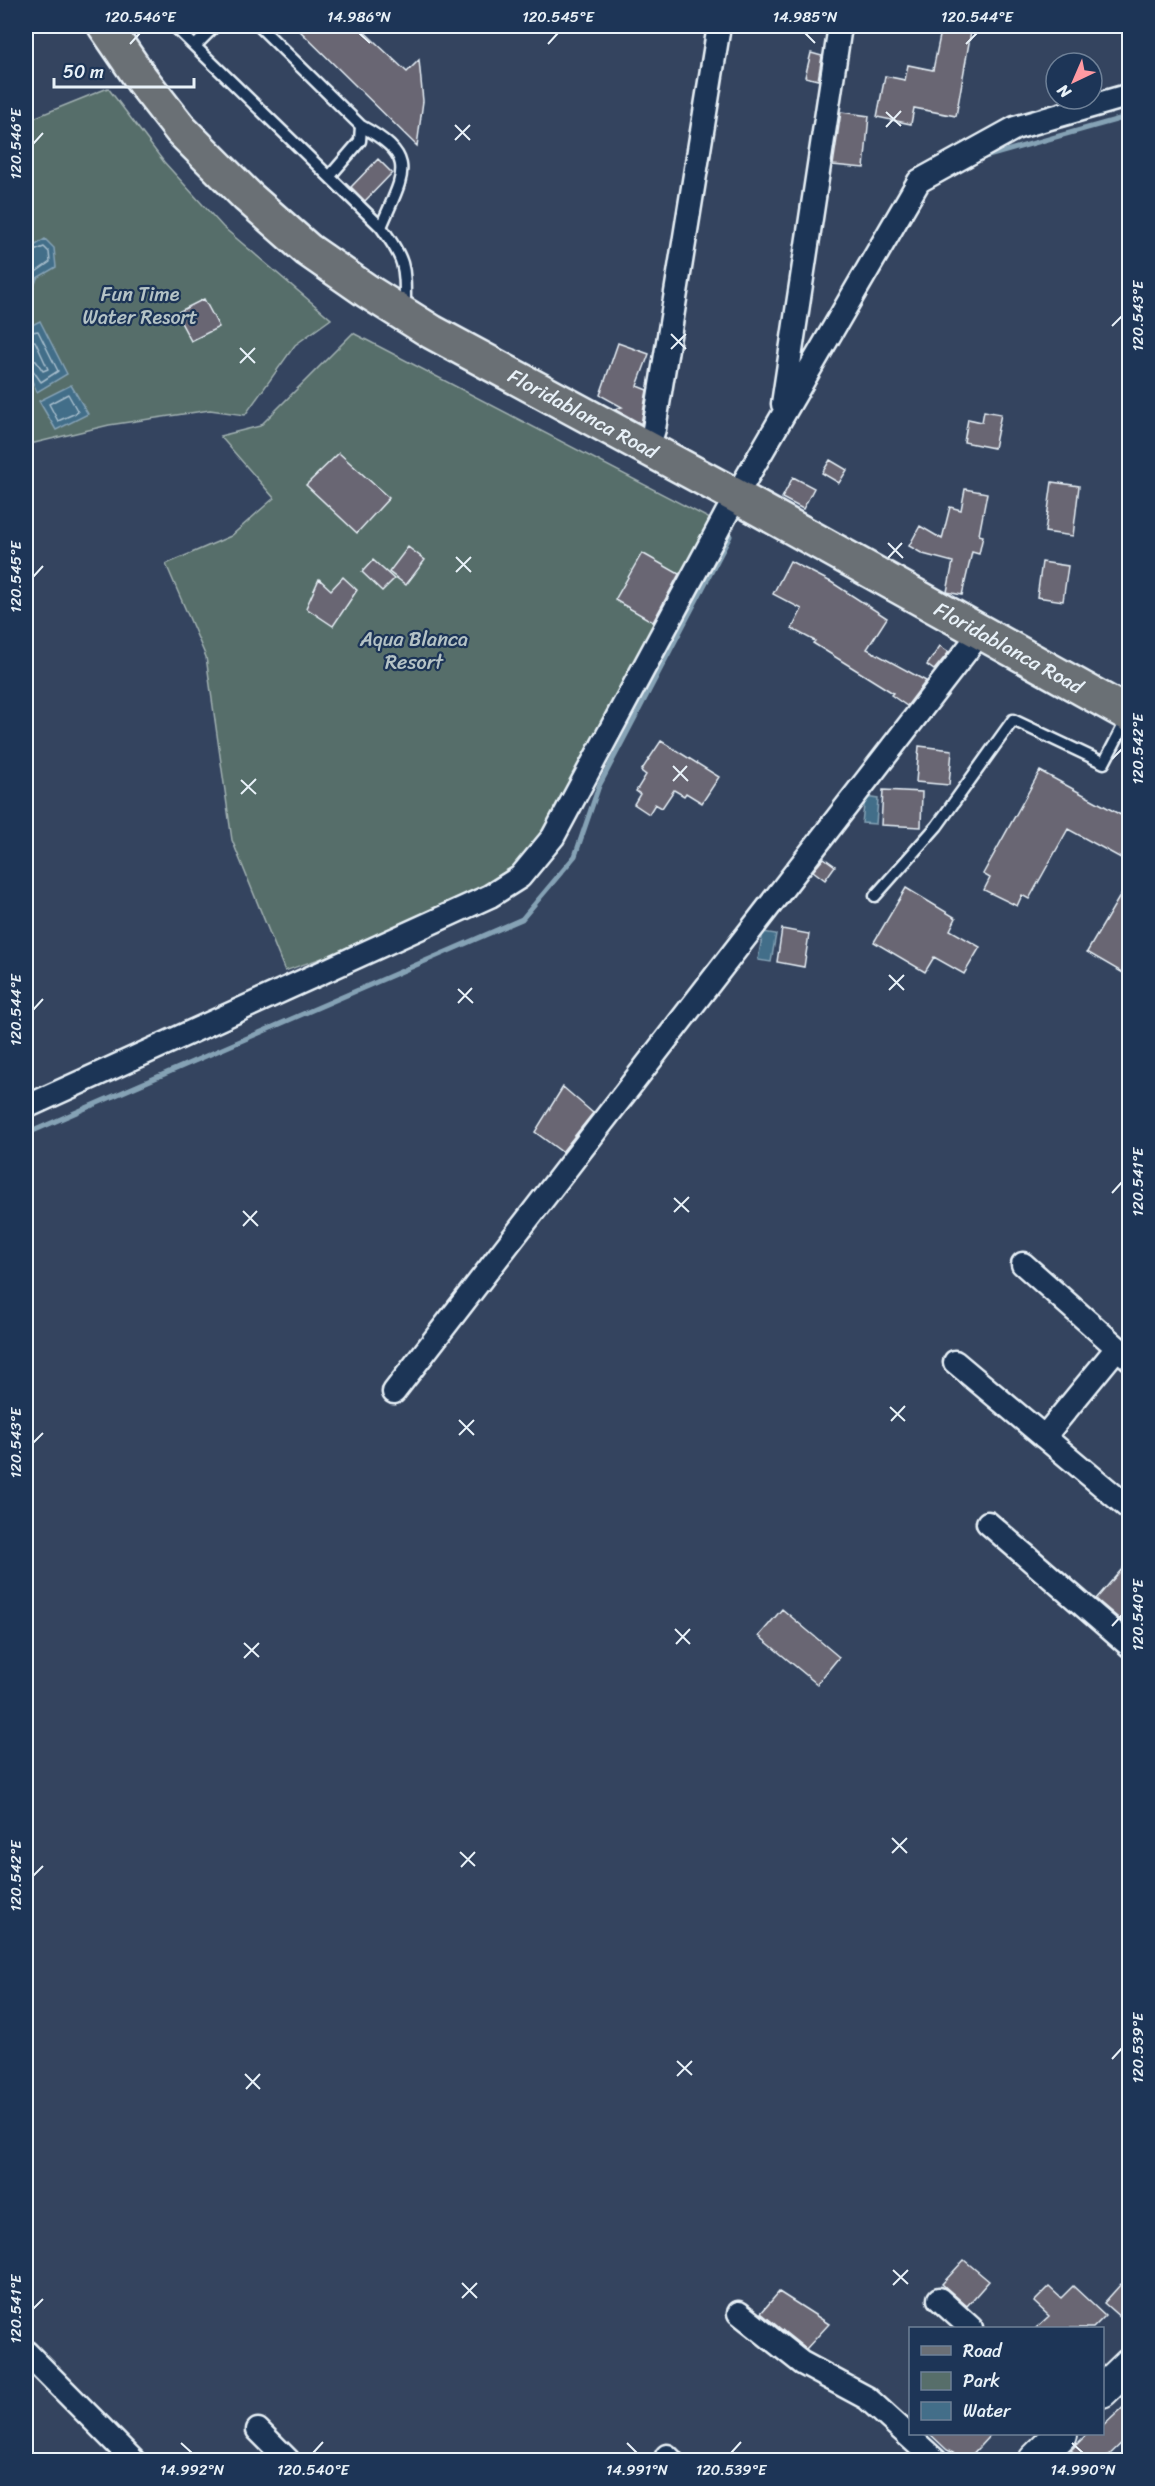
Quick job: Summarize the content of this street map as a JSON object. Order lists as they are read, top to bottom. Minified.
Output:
{"streets":{"main road":["Floridablanca Road"]},"parks":["Fun Time Water Resort","Aqua Blanca Resort"],"legend":["Road","Park","Water"],"scale_bar":"50 m","north":"bottom left","coordinates":["120.546°E","14.986°N","120.545°E","14.985°N","120.544°E","120.543°E","120.542°E","120.541°E","120.540°E","120.539°E","14.992°N","14.991°N","14.990°N"]}
